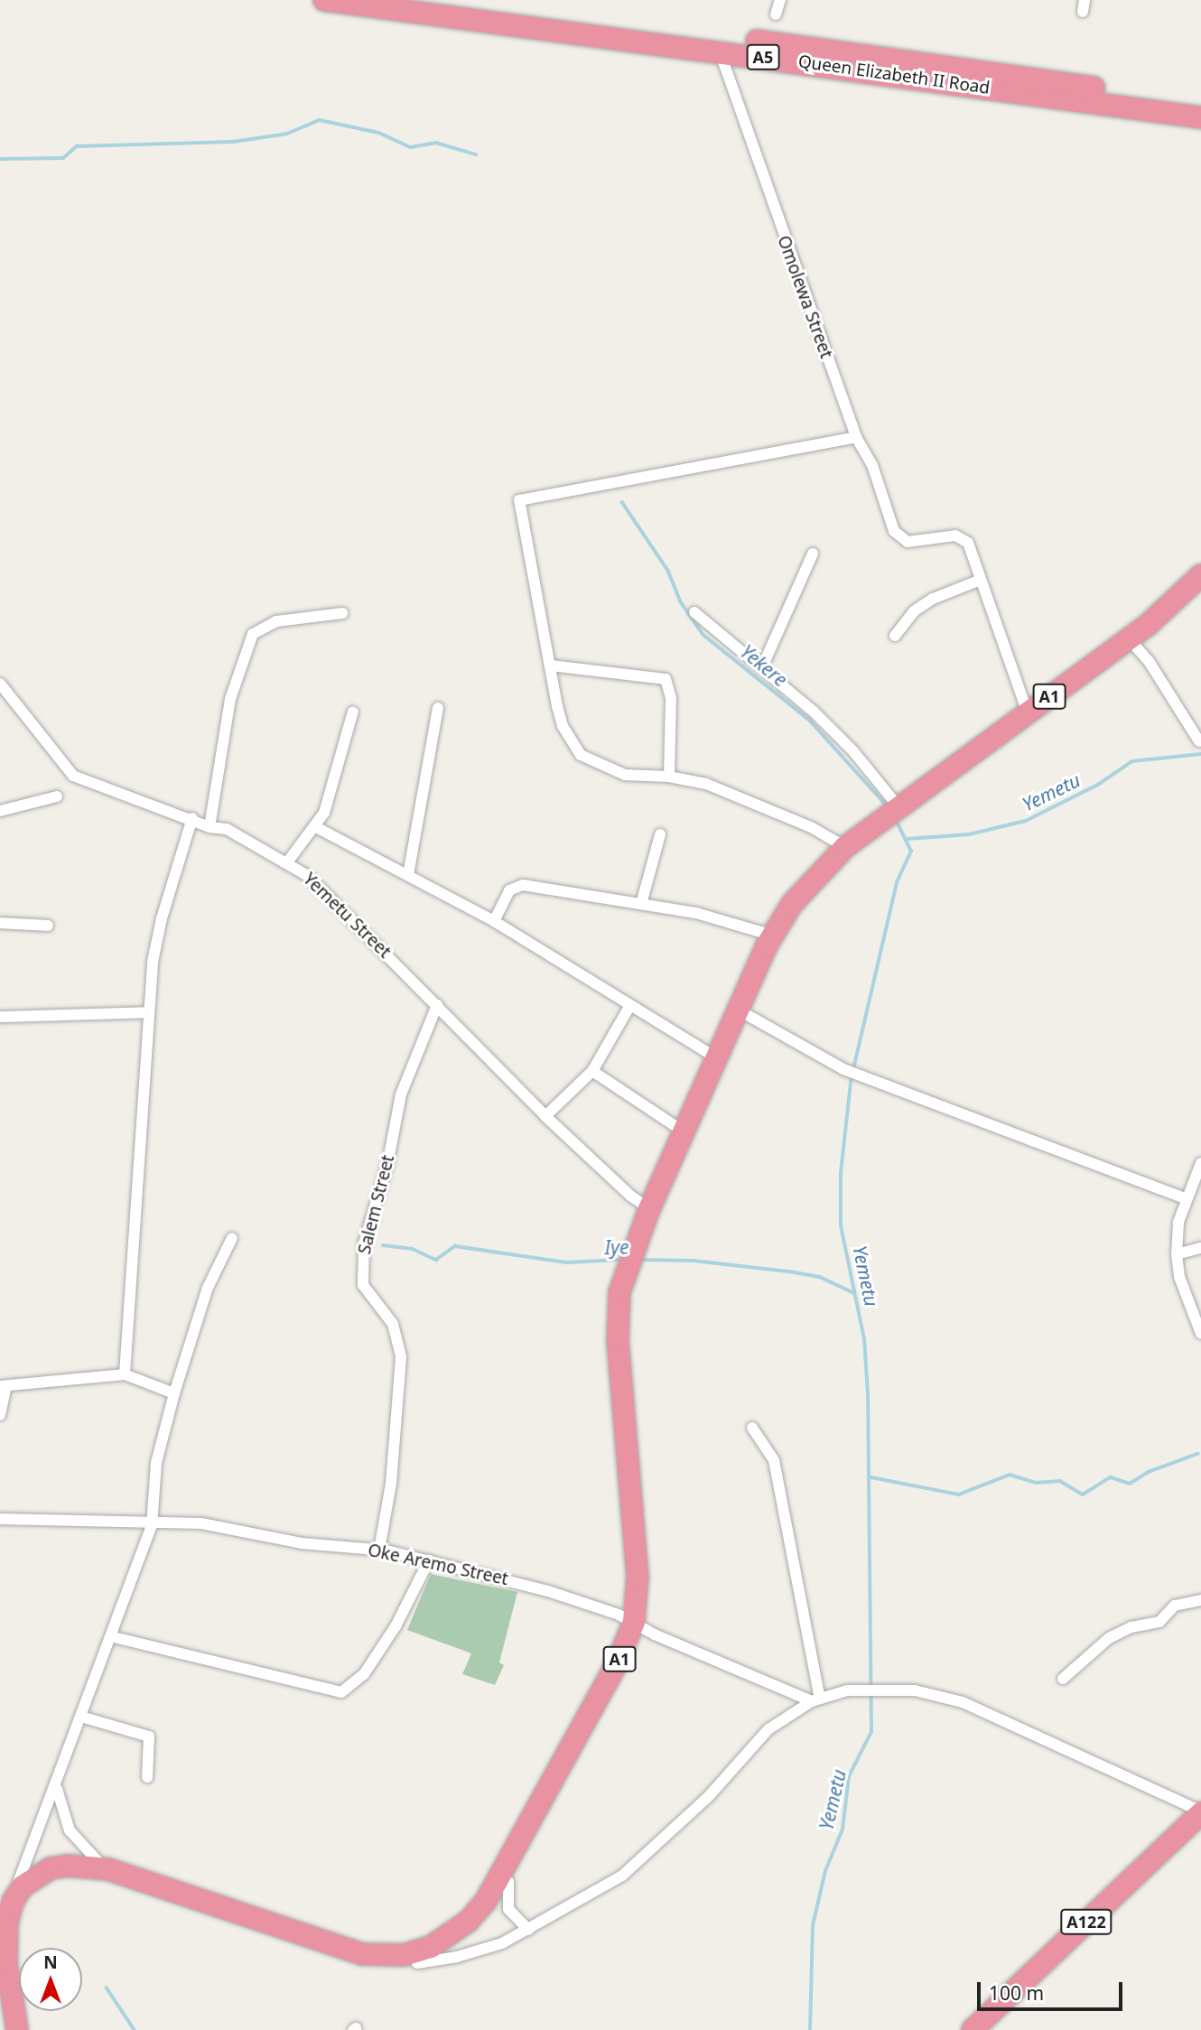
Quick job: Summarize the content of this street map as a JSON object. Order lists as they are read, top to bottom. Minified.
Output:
{"streets":{"highway":["A5","Queen Elizabeth II Road","A1","A122"],"street":["Omolewa Street","Yemetu Street","Salem Street","Oke Aremo Street"]},"crossings":[["Queen Elizabeth II Road","Omolewa Street"],["A1","Yemetu Street"],["A1","Oke Aremo Street"],["Yemetu Street","Salem Street"],["Salem Street","Oke Aremo Street"]],"water":["Yekere","Yemetu","Iye"],"scale_bar":"100 m","north":"top"}
